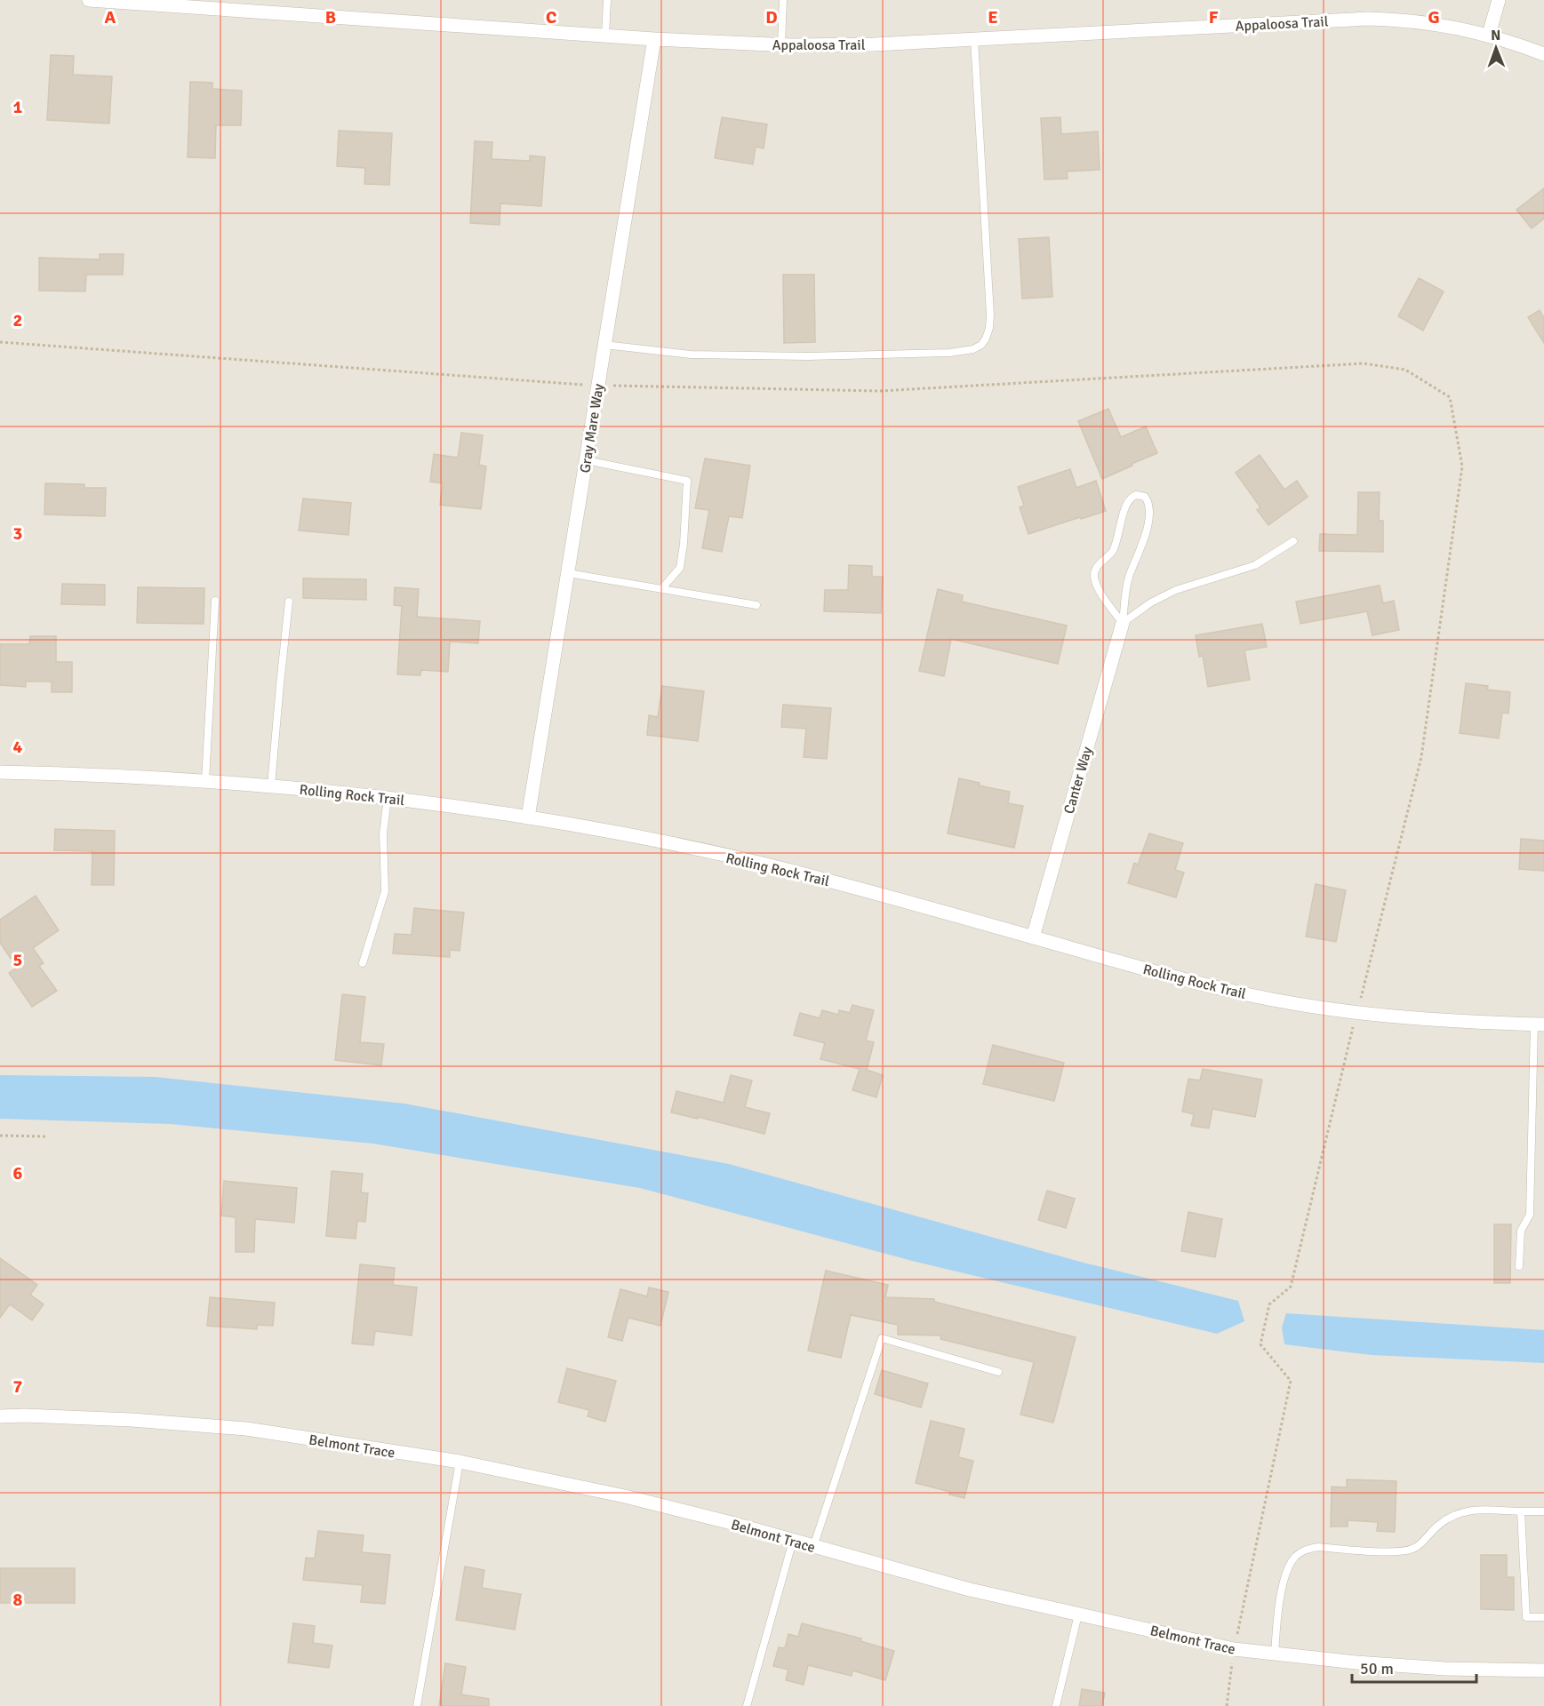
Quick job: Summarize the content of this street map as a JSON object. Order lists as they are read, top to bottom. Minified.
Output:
{"streets":{"street":["Appaloosa Trail","Gray Mare Way","Canter Way","Rolling Rock Trail","Belmont Trace"]},"crossings":[["Appaloosa Trail","Gray Mare Way"],["Gray Mare Way","Rolling Rock Trail"],["Canter Way","Rolling Rock Trail"]],"scale_bar":"50 m","north":"top","grid":{"columns":["A","B","C","D","E","F","G"],"rows":["1","2","3","4","5","6","7","8"]}}
